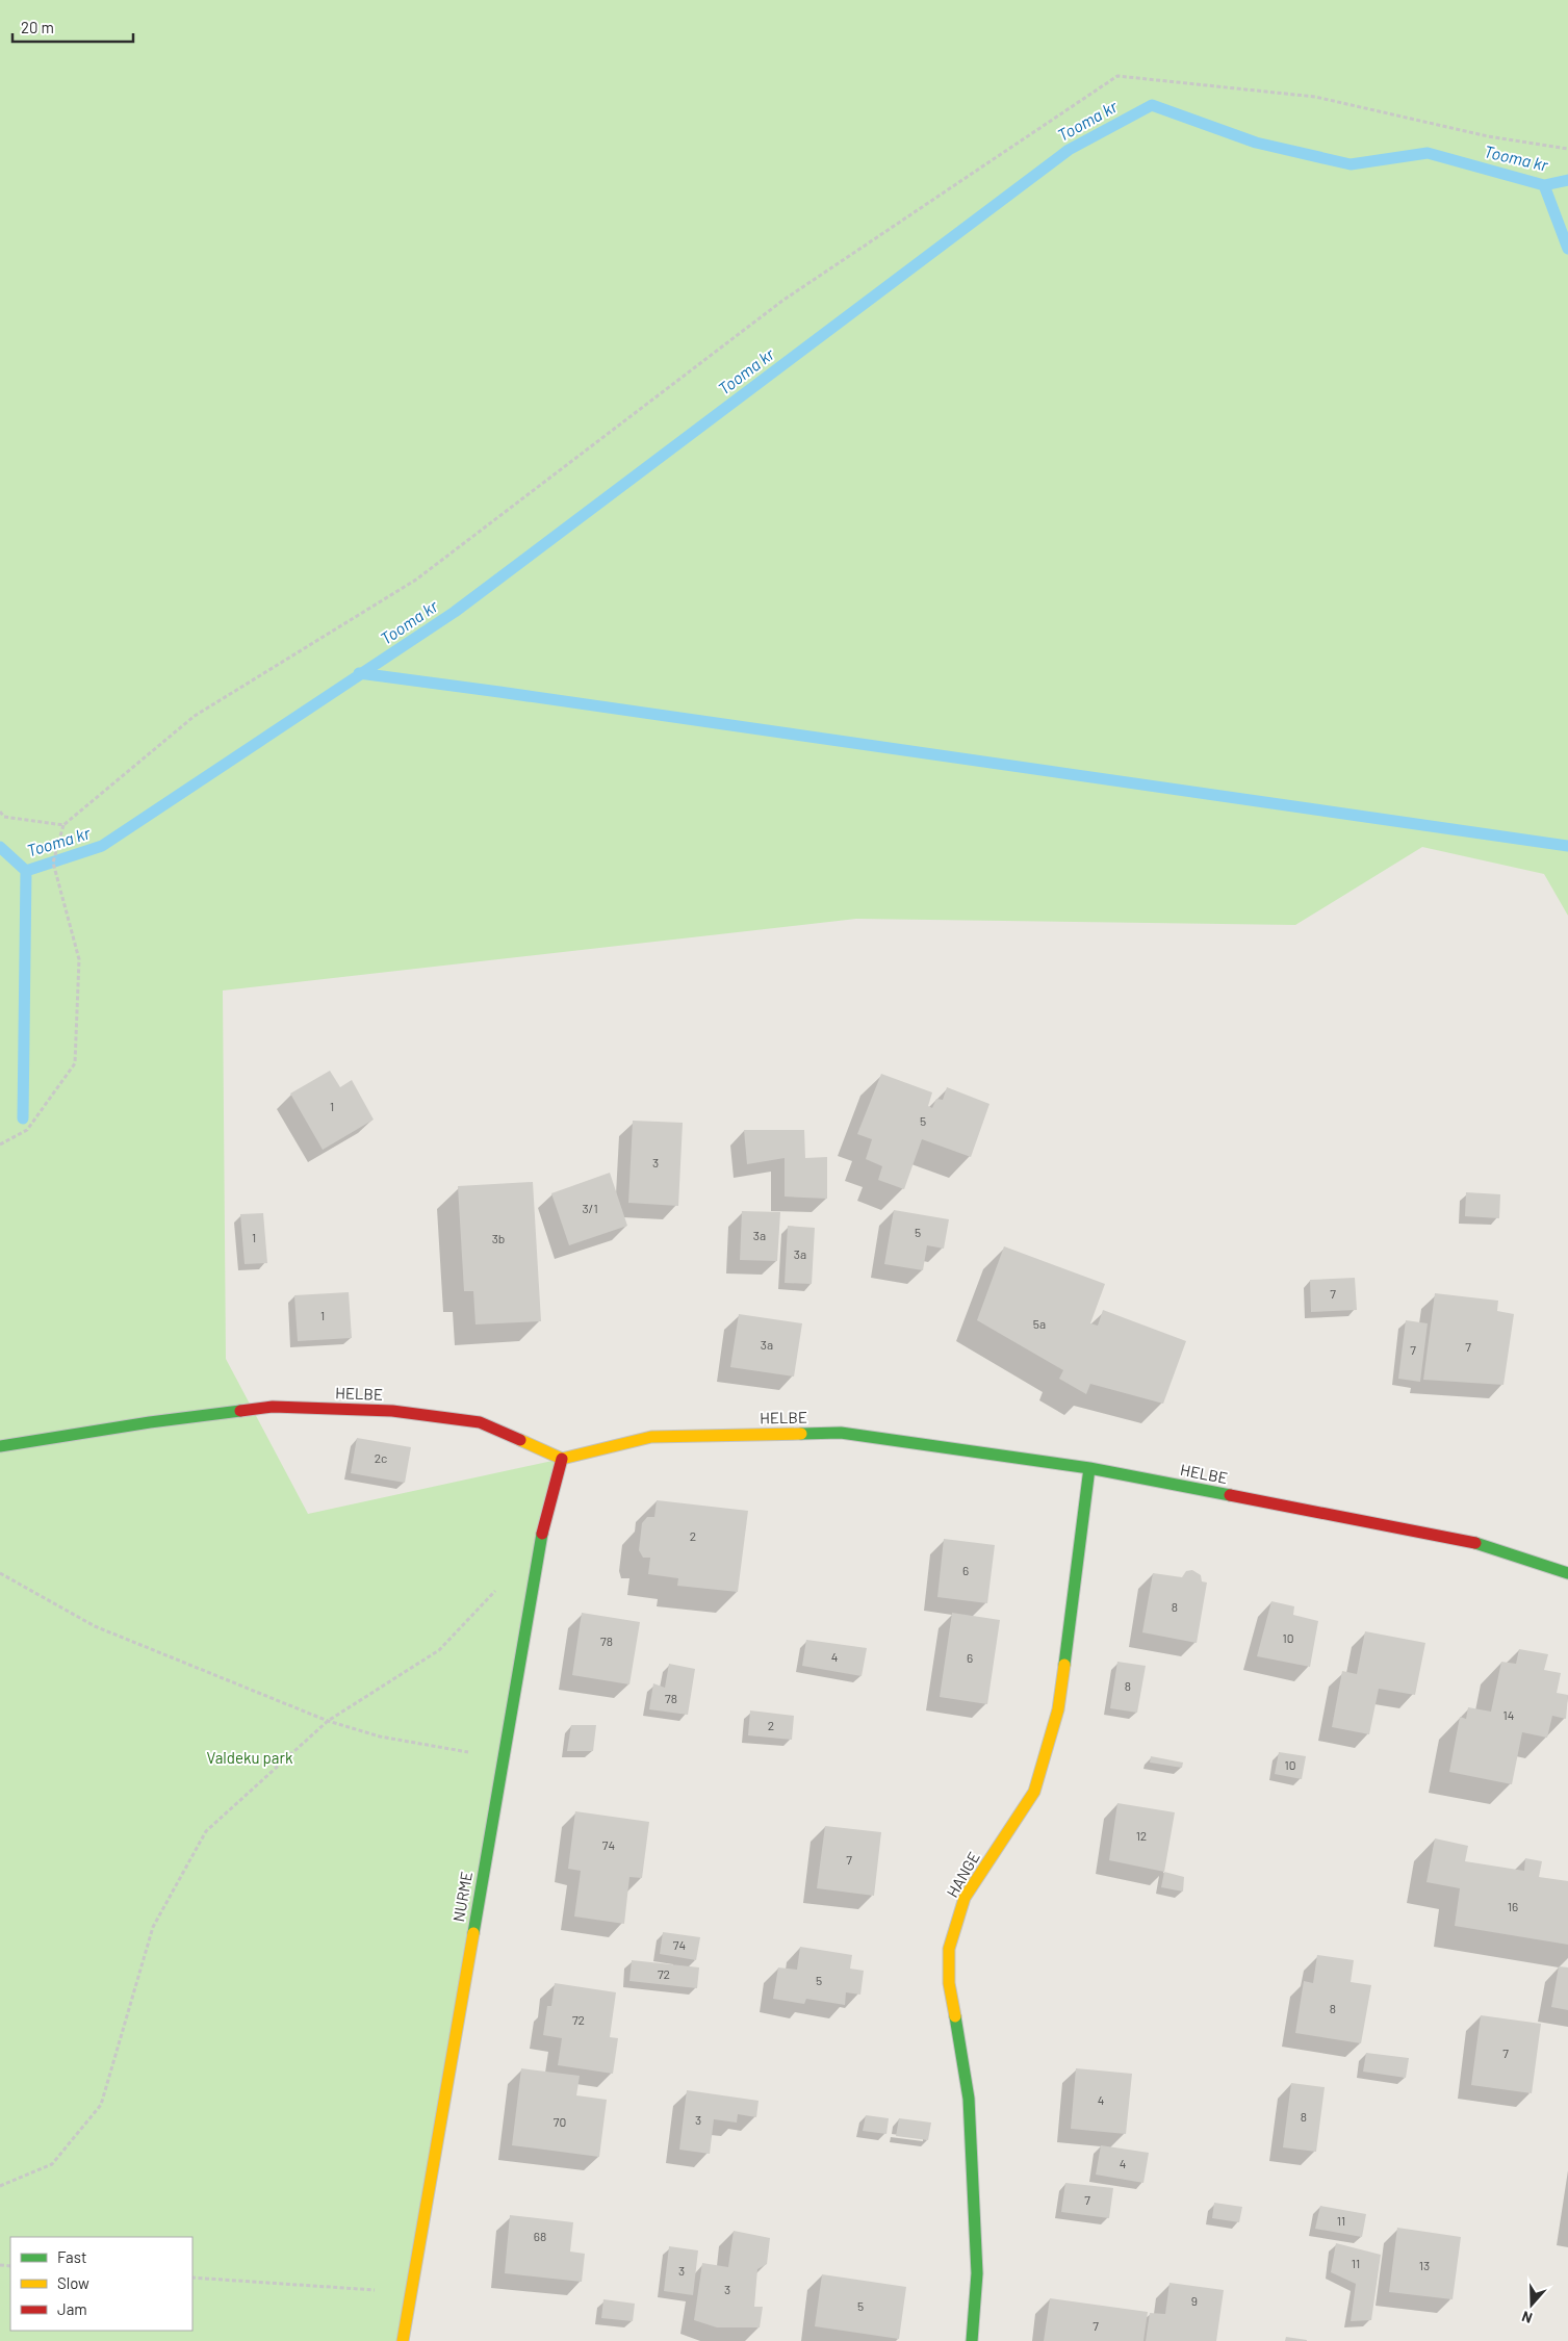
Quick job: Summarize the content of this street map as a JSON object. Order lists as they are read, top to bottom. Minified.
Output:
{"streets":{"street":["HELBE","HANGE","NURME"]},"crossings":[["HELBE","HANGE"],["HELBE","NURME"]],"water":["Tooma kr"],"parks":["Valdeku park"],"house_numbers":["1","5","3","3/1","5","3a","1","3b","3a","7","1","5a","3a","7","7","2c","2","6","8","10","78","4","6","8","78","14","2","10","12","74","7","16","74","72","5","8","72","7","4","8","3","70","4","7","11","68","11","13","3","3","9","5","7"],"legend":["Fast","Slow","Jam"],"scale_bar":"20 m","north":"bottom"}
